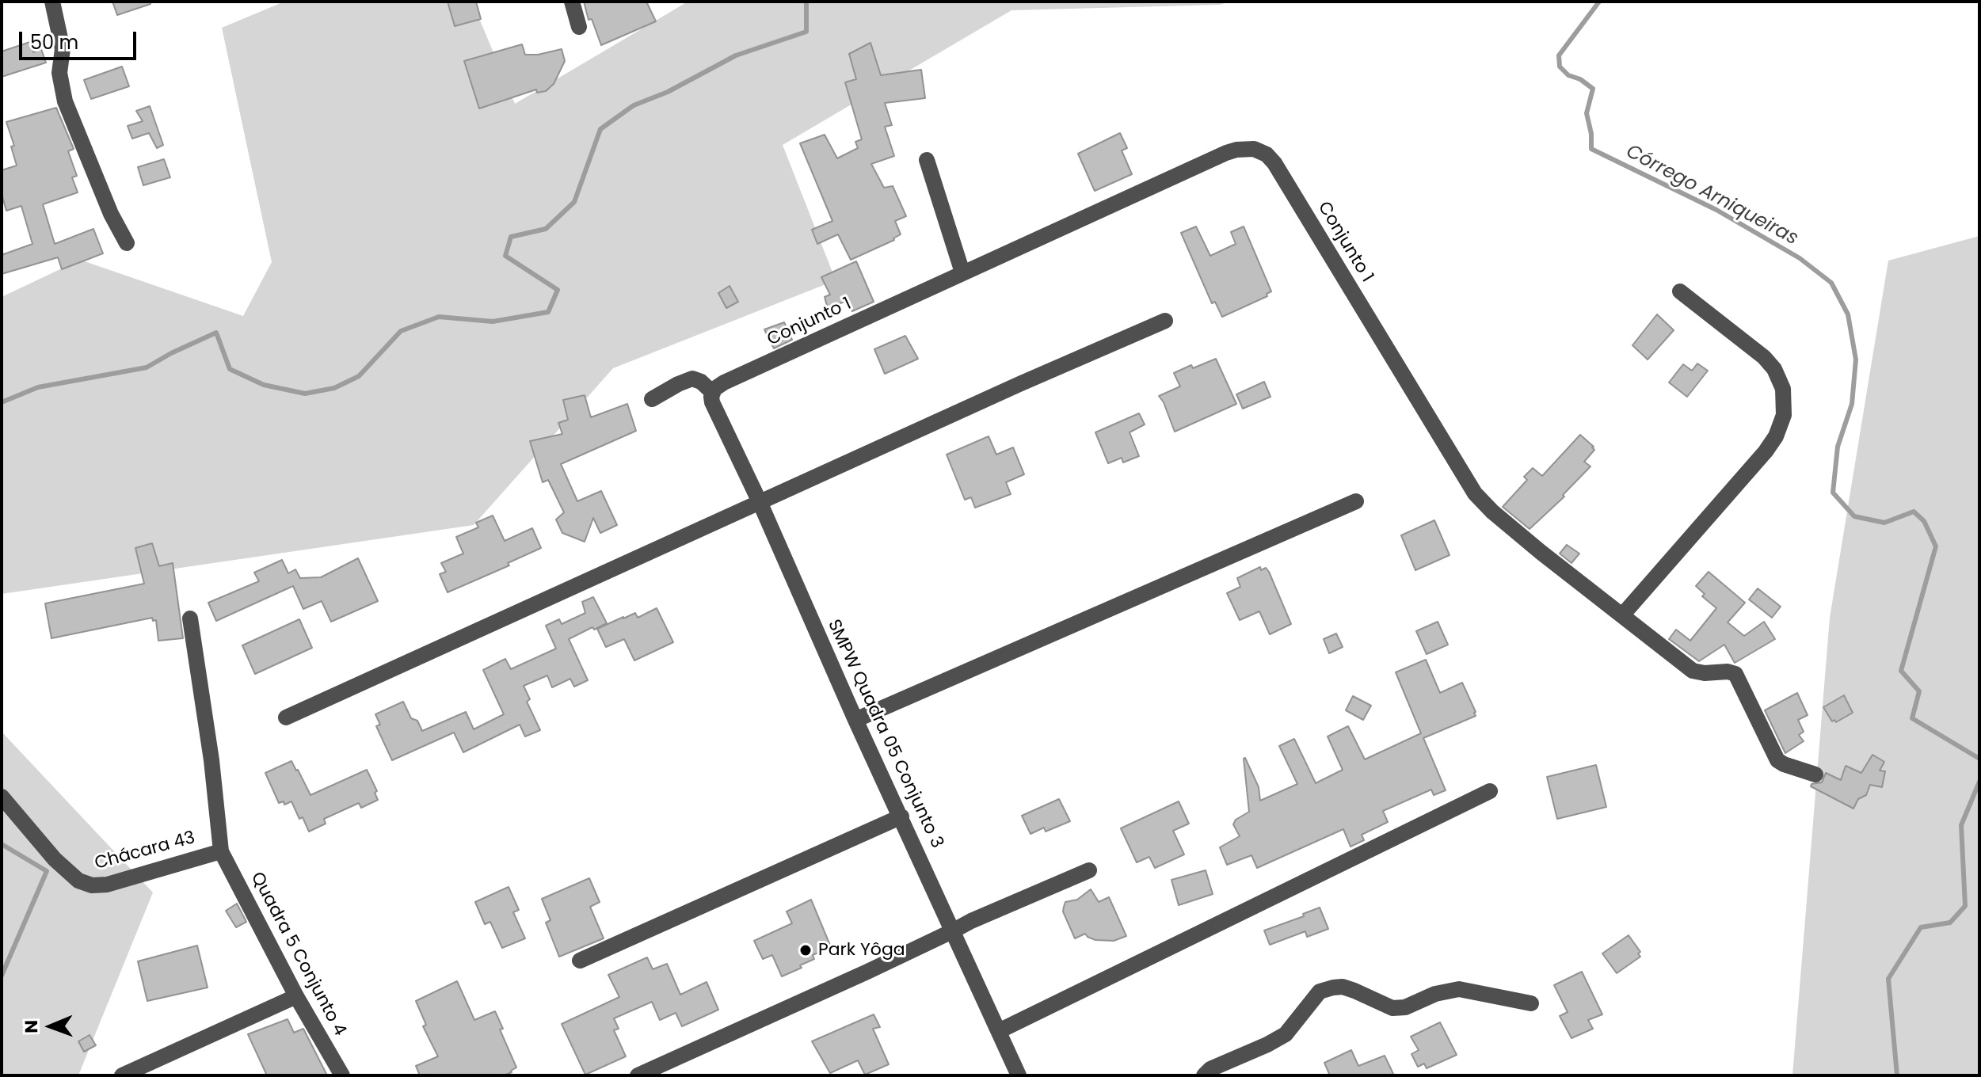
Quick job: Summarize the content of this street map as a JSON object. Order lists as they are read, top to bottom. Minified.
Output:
{"streets":{"street":["Conjunto 1","SMPW Quadra 05 Conjunto 3","Chácara 43","Quadra 5 Conjunto 4"]},"crossings":[["Conjunto 1","SMPW Quadra 05 Conjunto 3"],["Chácara 43","Quadra 5 Conjunto 4"]],"water":["Córrego Arniqueiras"],"places":["Park Yôga"],"scale_bar":"50 m","north":"left"}
